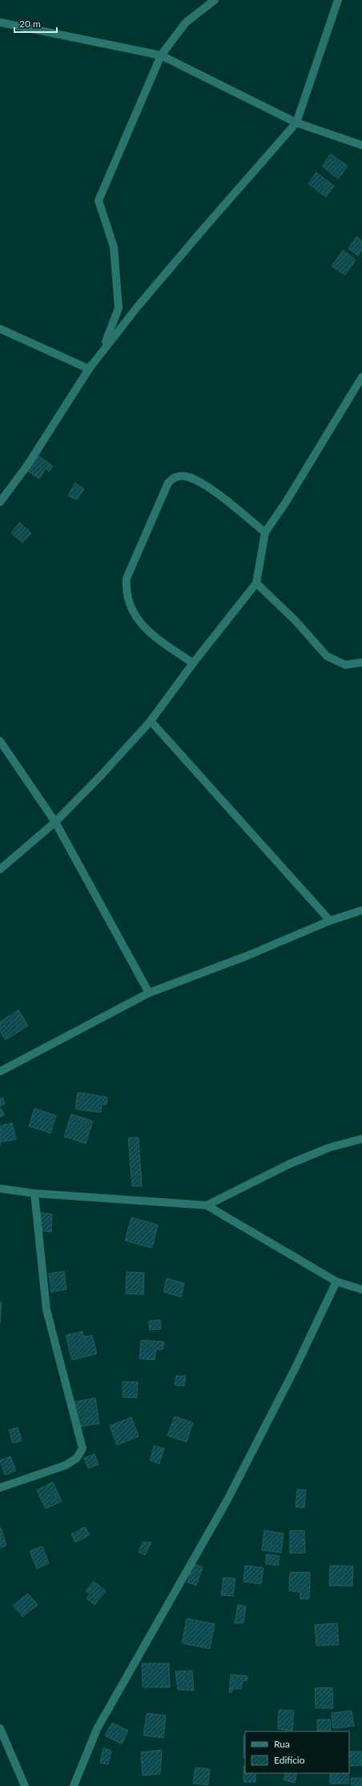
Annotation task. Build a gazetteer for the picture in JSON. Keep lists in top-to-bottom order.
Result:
{
  "legend": ["Rua", "Edifício"],
  "scale_bar": "20 m"
}
